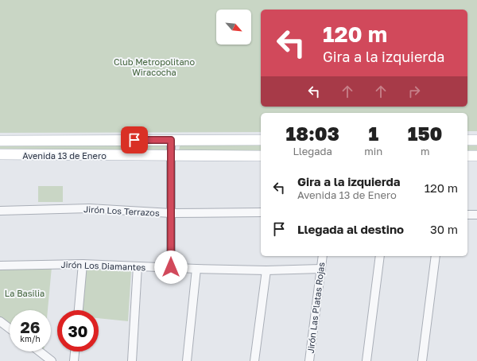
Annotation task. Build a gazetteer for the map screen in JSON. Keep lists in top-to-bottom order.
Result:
{
  "streets": {
    "main road": ["Avenida 13 de Enero"],
    "street": ["Jirón Los Terrazos", "Jirón Los Diamantes", "Jirón Las Platas Rojas"]
  },
  "crossings": [
    ["Jirón Los Diamantes", "Jirón Las Platas Rojas"]
  ],
  "parks": ["Club Metropolitano Wiracocha", "La Basilia"],
  "north": "bottom right",
  "page": {
    "turn": ["120 m", "Gira a la izquierda"],
    "eta": [
      "18:03",
      "Llegada",
      "1",
      "min",
      "150",
      "m"
    ],
    "list": [
      {
        "name": "Gira a la izquierda",
        "note": "Avenida 13 de Enero",
        "value": "120 m"
      },
      {
        "name": "Llegada al destino",
        "value": "30 m"
      }
    ],
    "speed": "26 km/h",
    "limit": "30"
  }
}
